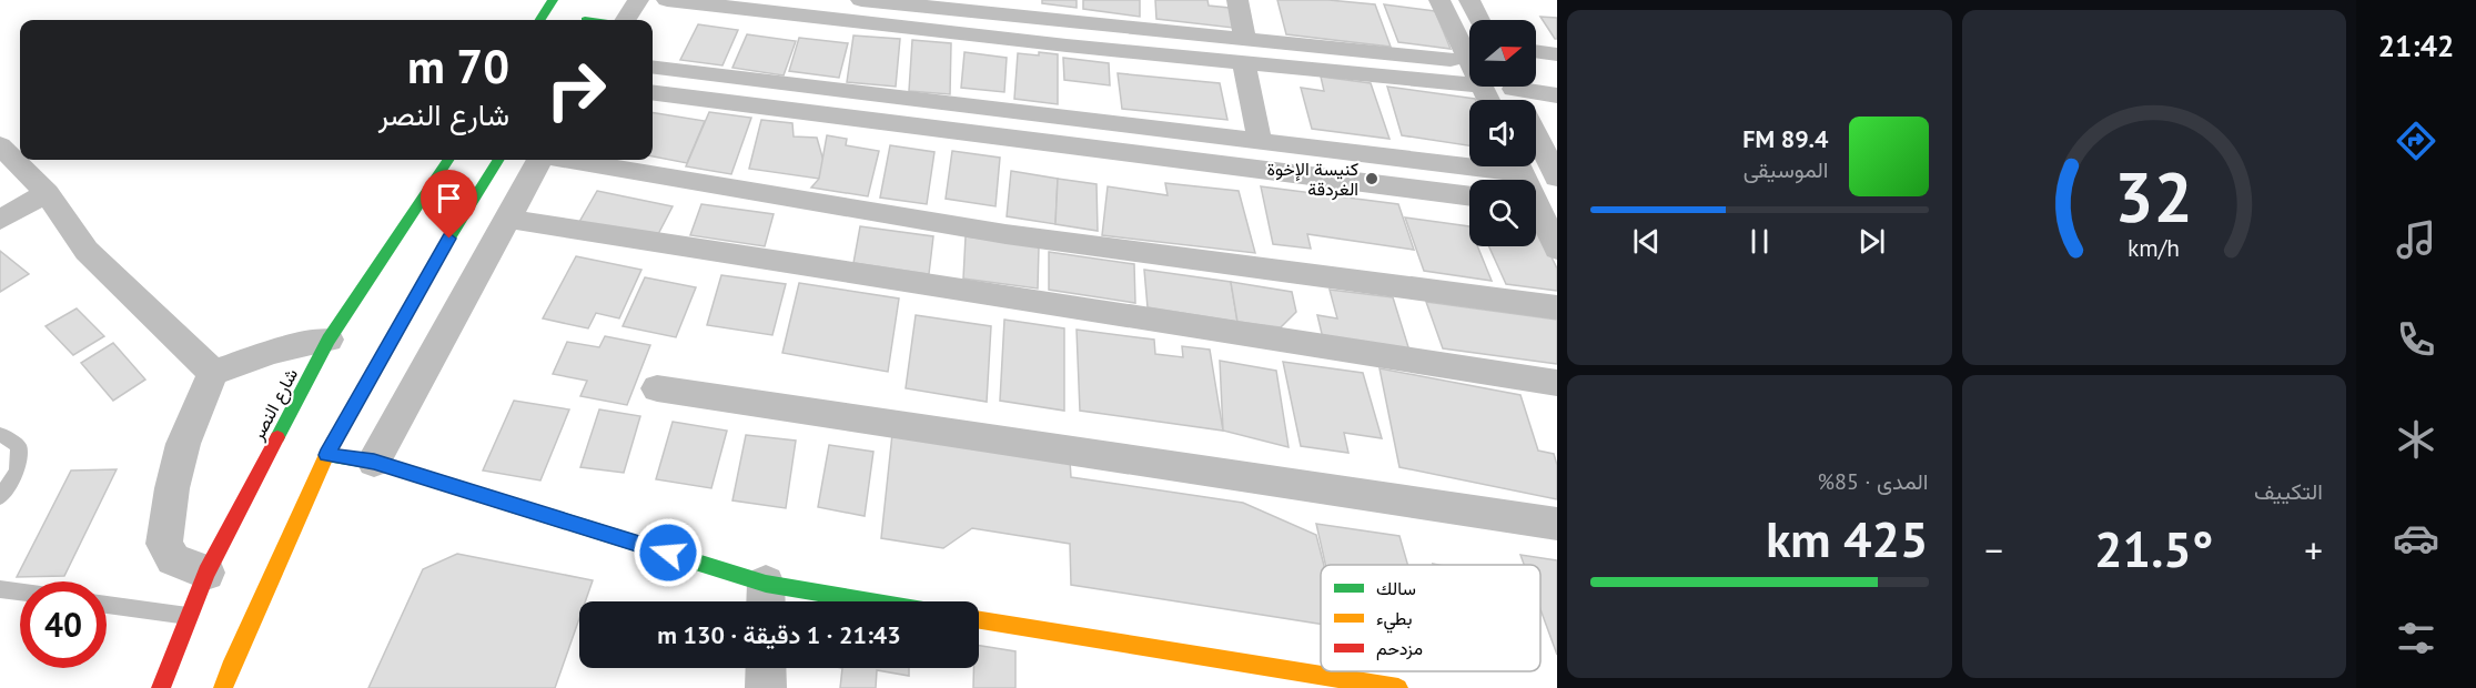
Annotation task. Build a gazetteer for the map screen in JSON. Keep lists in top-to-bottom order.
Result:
{
  "streets": {
    "main road": ["شارع النصر"]
  },
  "places": ["كنيسة الإخوة الغردقة"],
  "legend": ["سالك", "بطيء", "مزدحم"],
  "north": "right",
  "page": {
    "tabs": "21:42",
    "turn": ["70 m", "شارع النصر"],
    "song": ["89.4 FM", "الموسيقى"],
    "tile": [
      "التكييف",
      ["المدى · 85%", "425 km"]
    ],
    "heat": ["−", "21.5°", "+"],
    "limit": "40",
    "trip": "21:43 · 1 دقيقة · 130 m",
    "gauge": ["32", "km/h"]
  }
}
